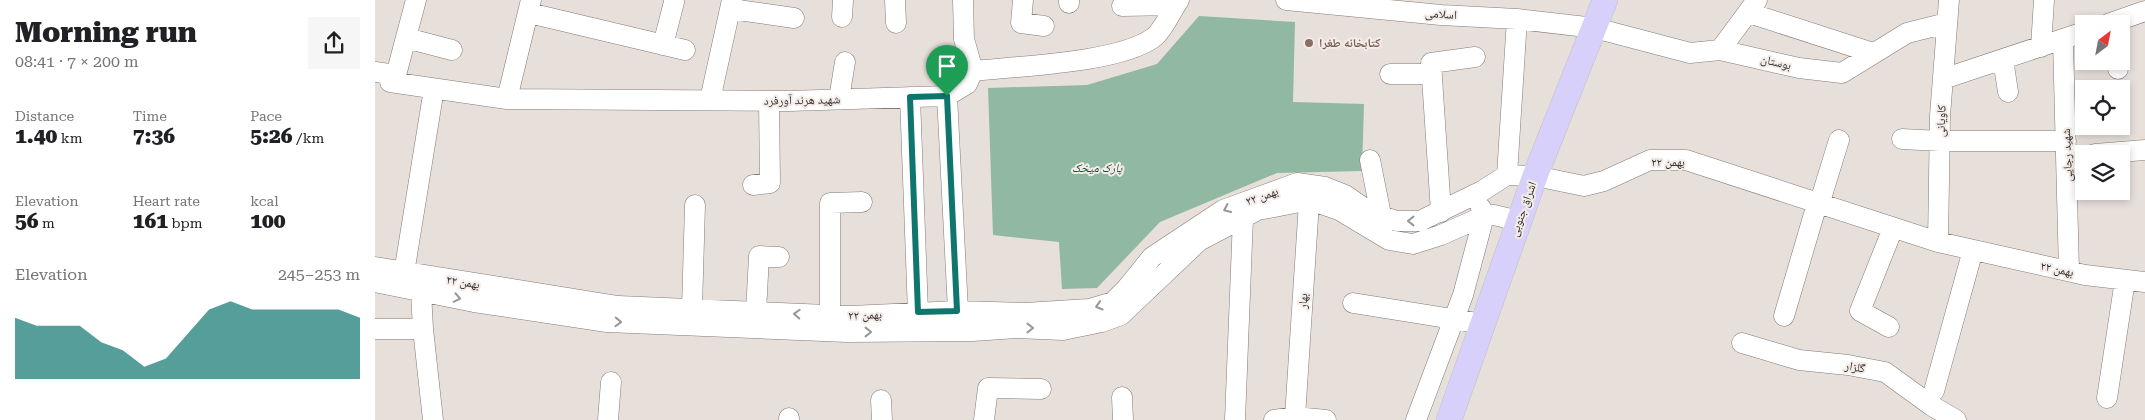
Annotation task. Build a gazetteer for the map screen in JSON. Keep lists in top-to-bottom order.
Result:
{
  "streets": {
    "main road": ["اشراق جنوبی"],
    "street": [
      "اسلامی",
      "بوستان",
      "شهید هرند آورفرد",
      "کاویانی",
      "شهید رجایی",
      "۲۲ بهمن",
      "بهار",
      "گلزار"
    ]
  },
  "crossings": [
    ["اسلامی", "بوستان"],
    ["اسلامی", "اشراق جنوبی"],
    ["بوستان", "کاویانی"],
    ["بوستان", "اشراق جنوبی"],
    ["کاویانی", "۲۲ بهمن"],
    ["شهید رجایی", "۲۲ بهمن"],
    ["۲۲ بهمن", "اشراق جنوبی"],
    ["۲۲ بهمن", "بهار"]
  ],
  "parks": ["پارک میخک"],
  "places": ["کتابخانه طغرا"],
  "north": "top right",
  "page": {
    "heading": ["Morning run", "08:41 · 7 × 200 m"],
    "stats": [
      ["Distance", "1.40 km"],
      ["Time", "7:36"],
      ["Pace", "5:26 /km"],
      ["Elevation", "56 m"],
      ["Heart rate", "161 bpm"],
      ["kcal", "100"]
    ],
    "chart": ["Elevation", "245–253 m"]
  }
}
